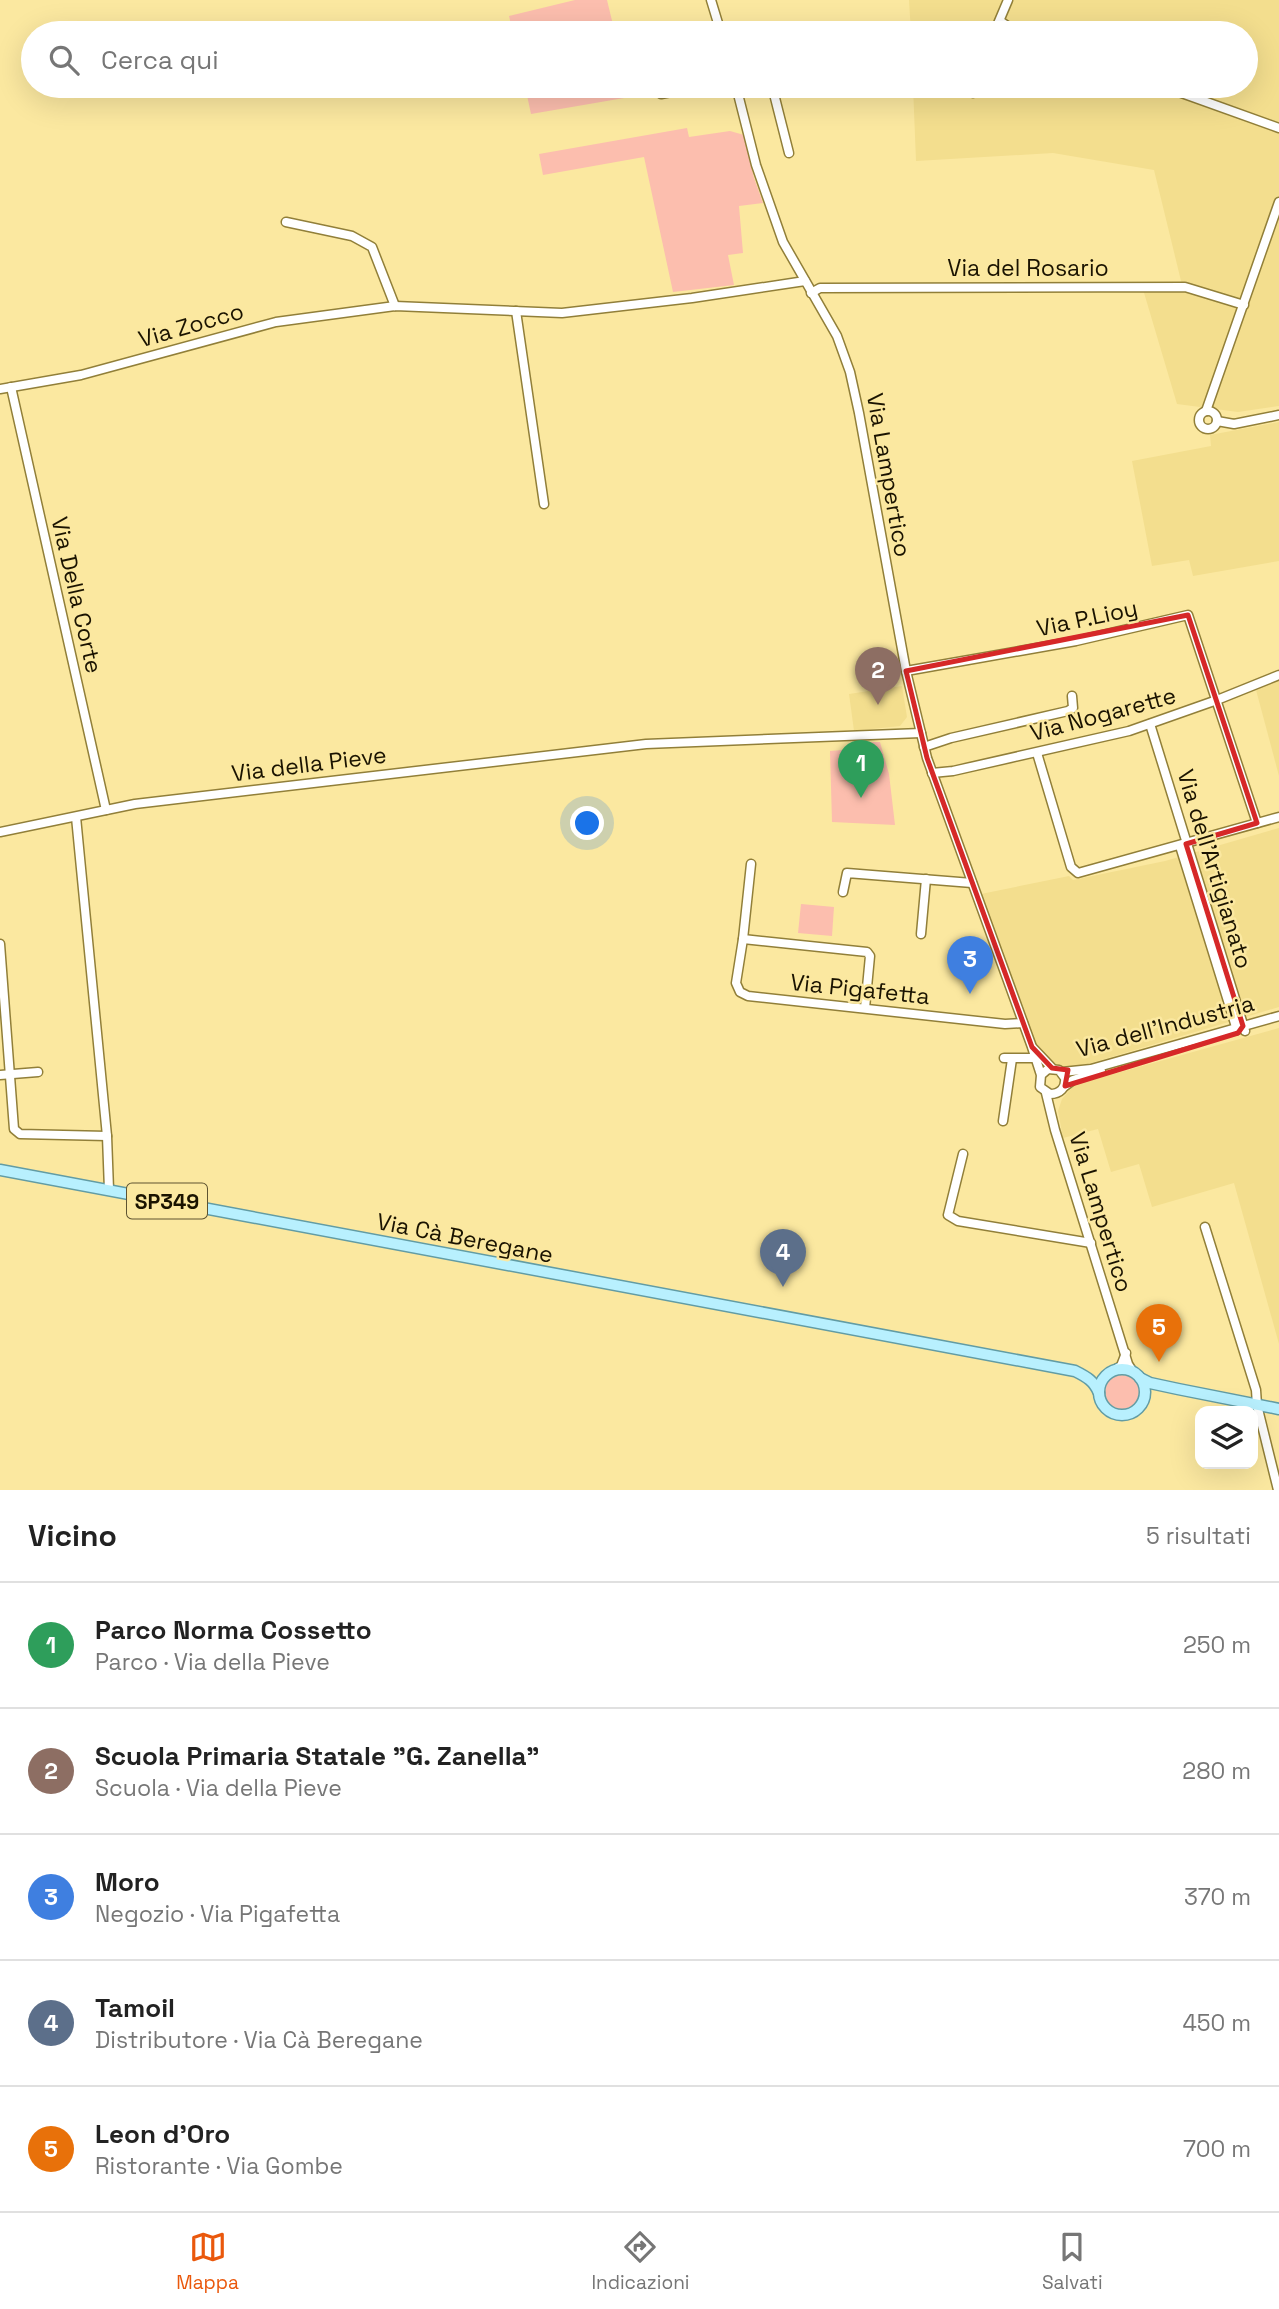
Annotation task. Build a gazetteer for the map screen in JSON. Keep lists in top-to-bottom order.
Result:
{
  "streets": {
    "main road": ["SP349", "Via Cà Beregane"],
    "street": [
      "Via del Rosario",
      "Via Zocco",
      "Via Lampertico",
      "Via Della Corte",
      "Via P.Lioy",
      "Via Nogarette",
      "Via della Pieve",
      "Via dell'Artigianato",
      "Via Pigafetta",
      "Via dell'Industria"
    ]
  },
  "crossings": [
    ["Via del Rosario", "Via Lampertico"],
    ["Via Zocco", "Via Lampertico"],
    ["Via Zocco", "Via Della Corte"],
    ["Via Lampertico", "Via P.Lioy"],
    ["Via Lampertico", "Via Nogarette"],
    ["Via Lampertico", "Via della Pieve"],
    ["Via Lampertico", "Via Pigafetta"],
    ["Via Lampertico", "Via dell'Industria"],
    ["Via Lampertico", "Via Cà Beregane"],
    ["Via Della Corte", "Via della Pieve"],
    ["Via P.Lioy", "Via Nogarette"],
    ["Via Nogarette", "Via dell'Artigianato"],
    ["Via dell'Artigianato", "Via dell'Industria"],
    ["SP349", "Via Cà Beregane"]
  ],
  "page": {
    "search": "Cerca qui",
    "pins": [
      "2",
      "1",
      "3",
      "4",
      "5"
    ],
    "heading": ["Vicino", "5 risultati"],
    "list": [
      {
        "mark": "1",
        "name": "Parco Norma Cossetto",
        "note": "Parco · Via della Pieve",
        "value": "250 m"
      },
      {
        "mark": "2",
        "name": "Scuola Primaria Statale \"G. Zanella\"",
        "note": "Scuola · Via della Pieve",
        "value": "280 m"
      },
      {
        "mark": "3",
        "name": "Moro",
        "note": "Negozio · Via Pigafetta",
        "value": "370 m"
      },
      {
        "mark": "4",
        "name": "Tamoil",
        "note": "Distributore · Via Cà Beregane",
        "value": "450 m"
      },
      {
        "mark": "5",
        "name": "Leon d'Oro",
        "note": "Ristorante · Via Gombe",
        "value": "700 m"
      }
    ],
    "nav": ["Mappa", "Indicazioni", "Salvati"]
  }
}
